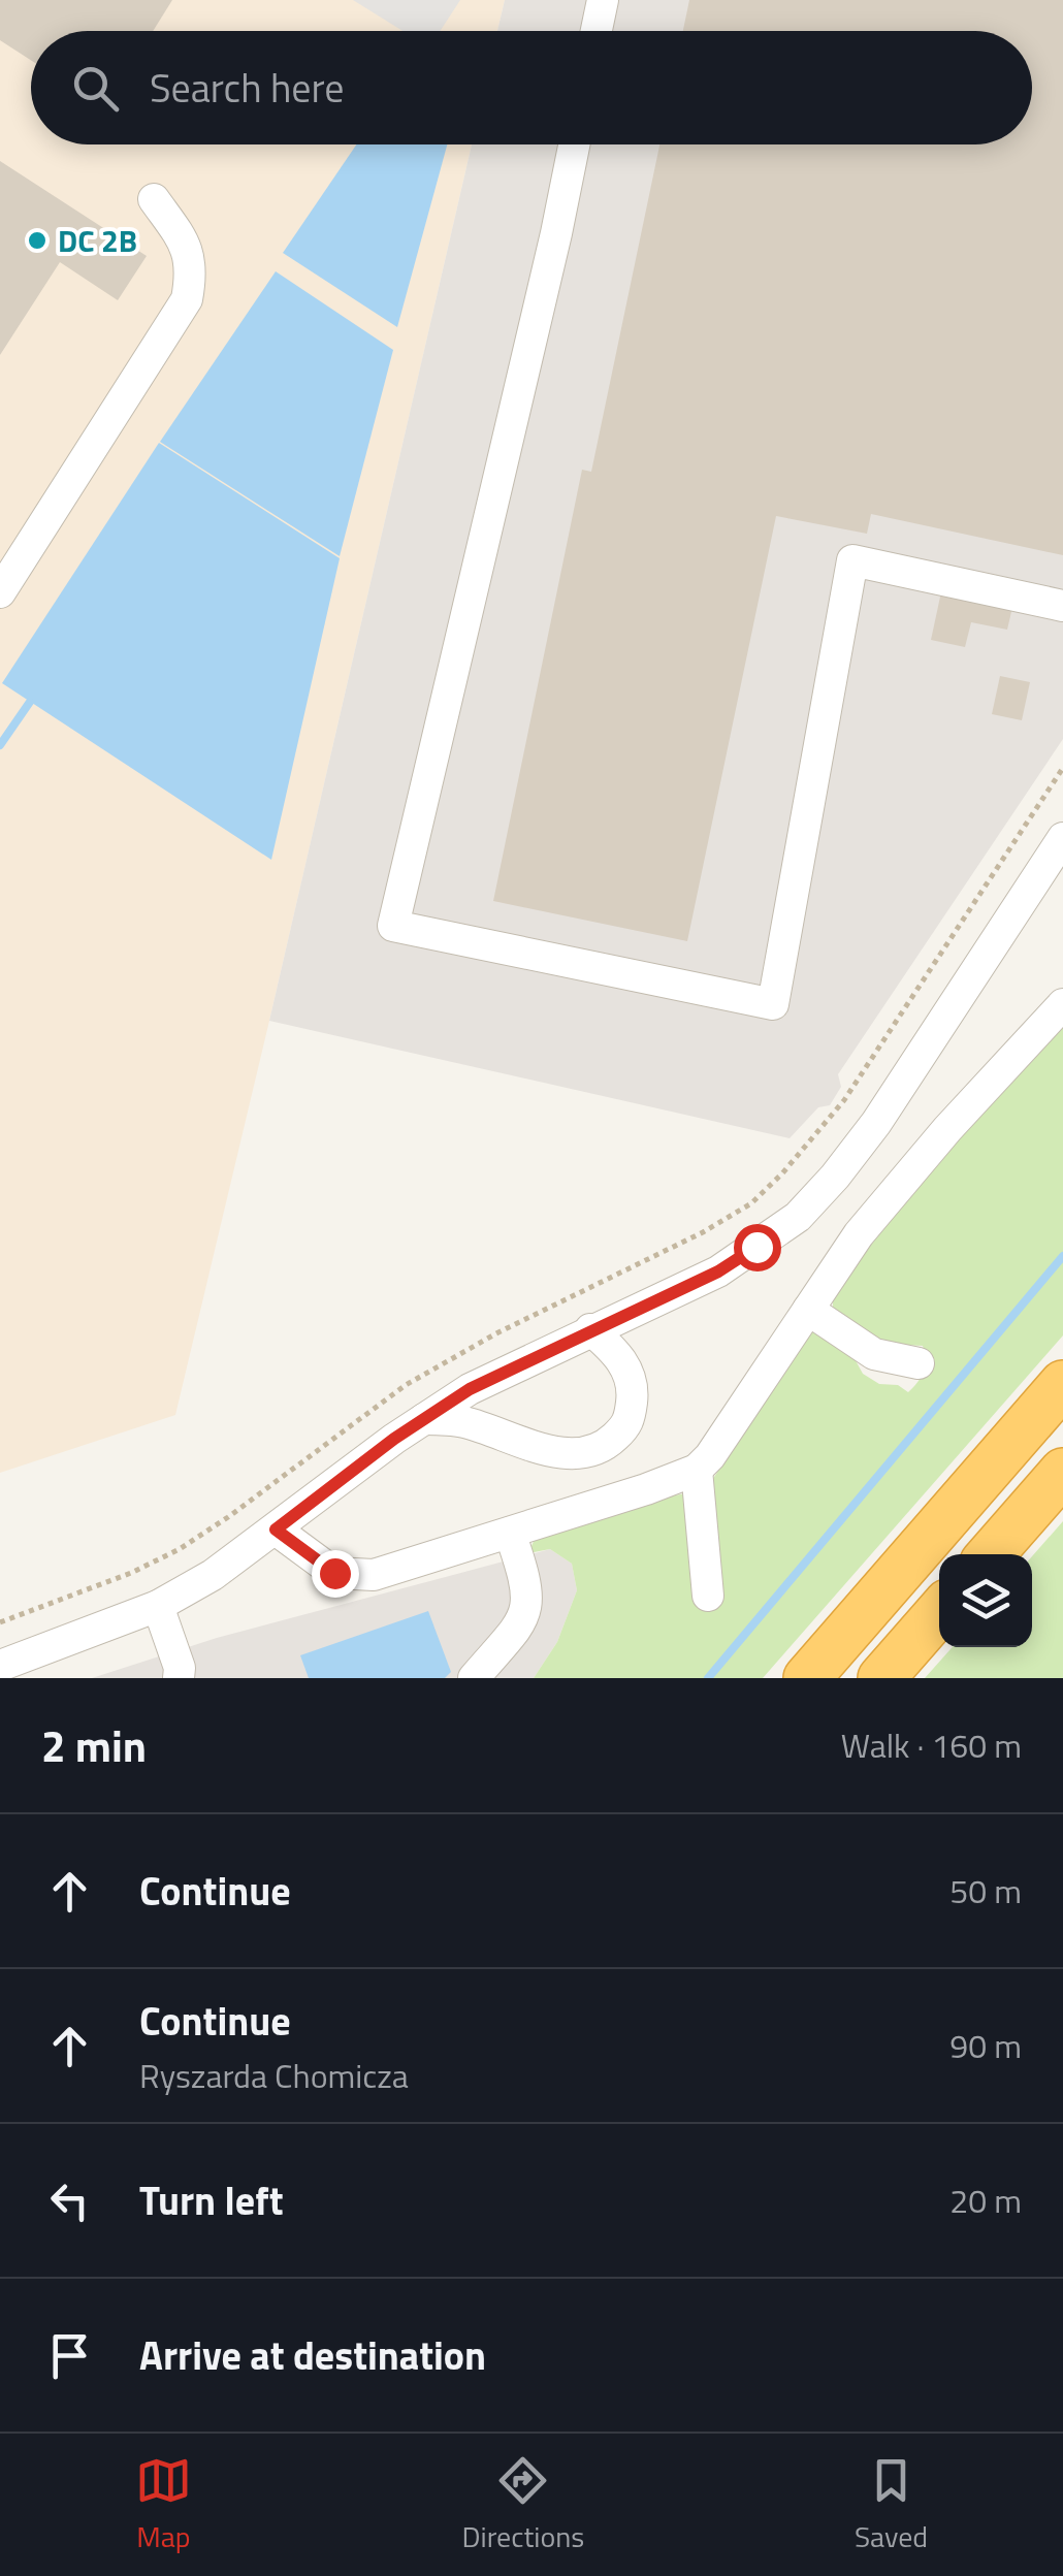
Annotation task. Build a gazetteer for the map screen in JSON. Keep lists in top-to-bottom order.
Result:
{
  "places": ["DC 2B"],
  "page": {
    "search": "Search here",
    "heading": ["2 min", "Walk · 160 m"],
    "list": [
      ["Continue", "50 m"],
      ["Continue", "Ryszarda Chomicza", "90 m"],
      ["Turn left", "20 m"],
      "Arrive at destination"
    ],
    "nav": ["Map", "Directions", "Saved"]
  }
}
